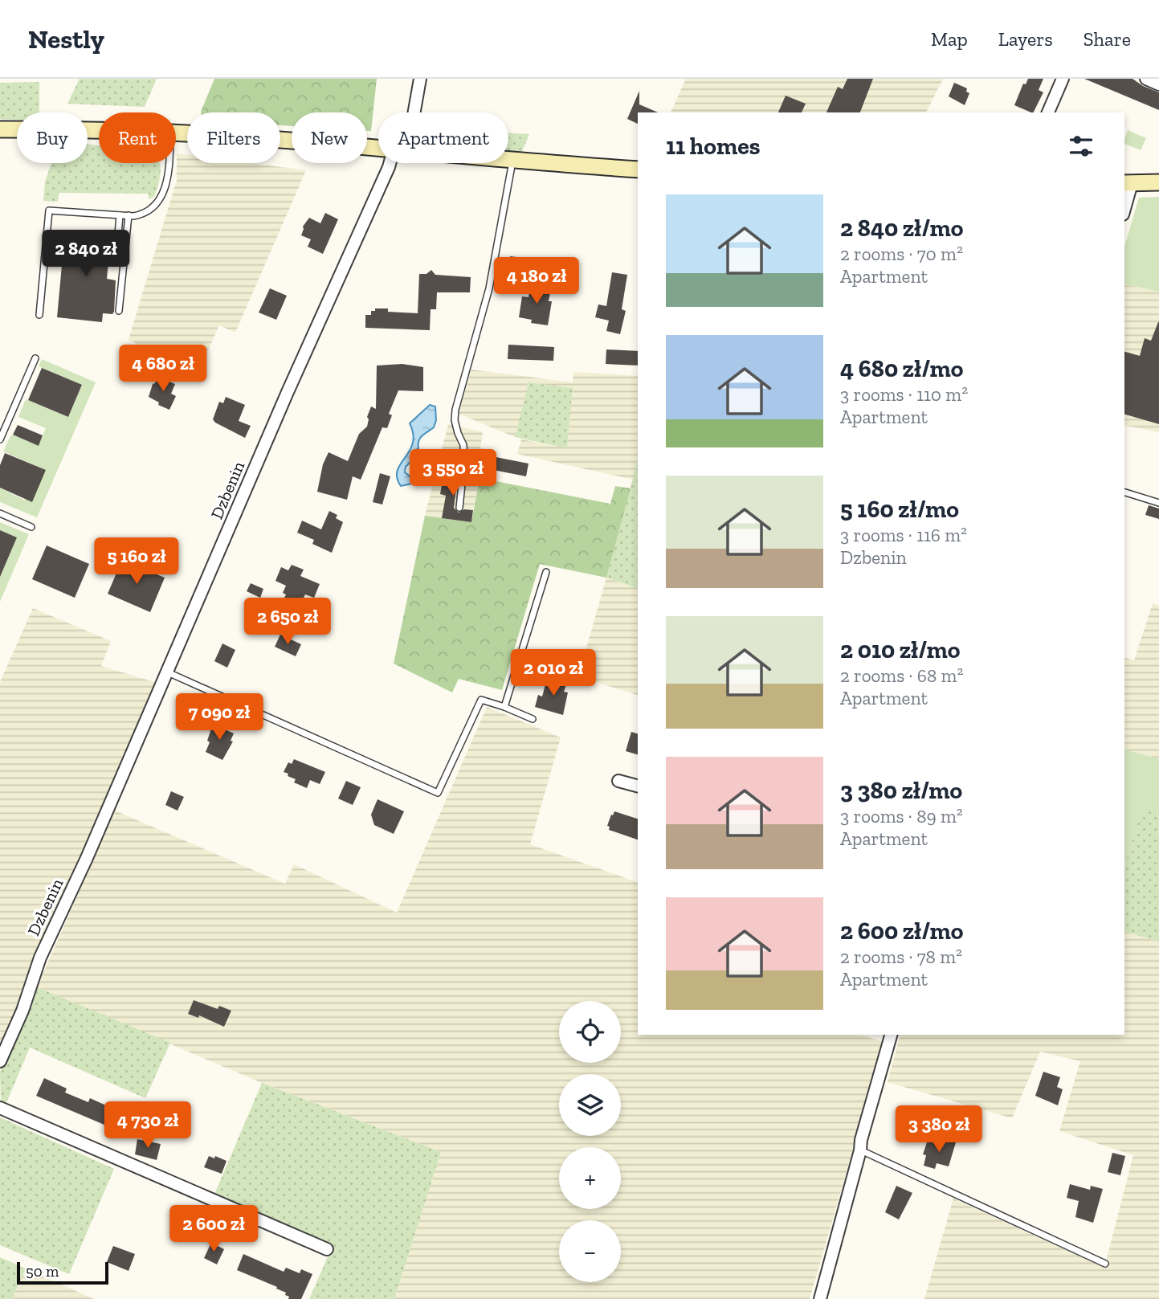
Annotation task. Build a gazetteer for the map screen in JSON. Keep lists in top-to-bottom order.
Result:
{
  "streets": {
    "street": ["Dzbenin"]
  },
  "scale_bar": "50 m",
  "page": {
    "header": "Nestly",
    "nav": ["Map", "Layers", "Share"],
    "chip": [
      "Buy",
      "Rent",
      "Filters",
      "New",
      "Apartment"
    ],
    "heading": "11 homes",
    "list": [
      {
        "name": "2 840 zł/mo",
        "note": "2 rooms · 70 m² · Apartment"
      },
      {
        "name": "4 680 zł/mo",
        "note": "3 rooms · 110 m² · Apartment"
      },
      {
        "name": "5 160 zł/mo",
        "note": "3 rooms · 116 m² · Dzbenin"
      },
      {
        "name": "2 010 zł/mo",
        "note": "2 rooms · 68 m² · Apartment"
      },
      {
        "name": "3 380 zł/mo",
        "note": "3 rooms · 89 m² · Apartment"
      },
      {
        "name": "2 600 zł/mo",
        "note": "2 rooms · 78 m² · Apartment"
      }
    ],
    "price": [
      "2 840 zł",
      "4 180 zł",
      "4 680 zł",
      "3 550 zł",
      "5 160 zł",
      "2 650 zł",
      "2 010 zł",
      "7 090 zł",
      "4 730 zł",
      "3 380 zł",
      "2 600 zł"
    ],
    "map_buttons": ["+", "−"],
    "scale": "50 m"
  }
}
